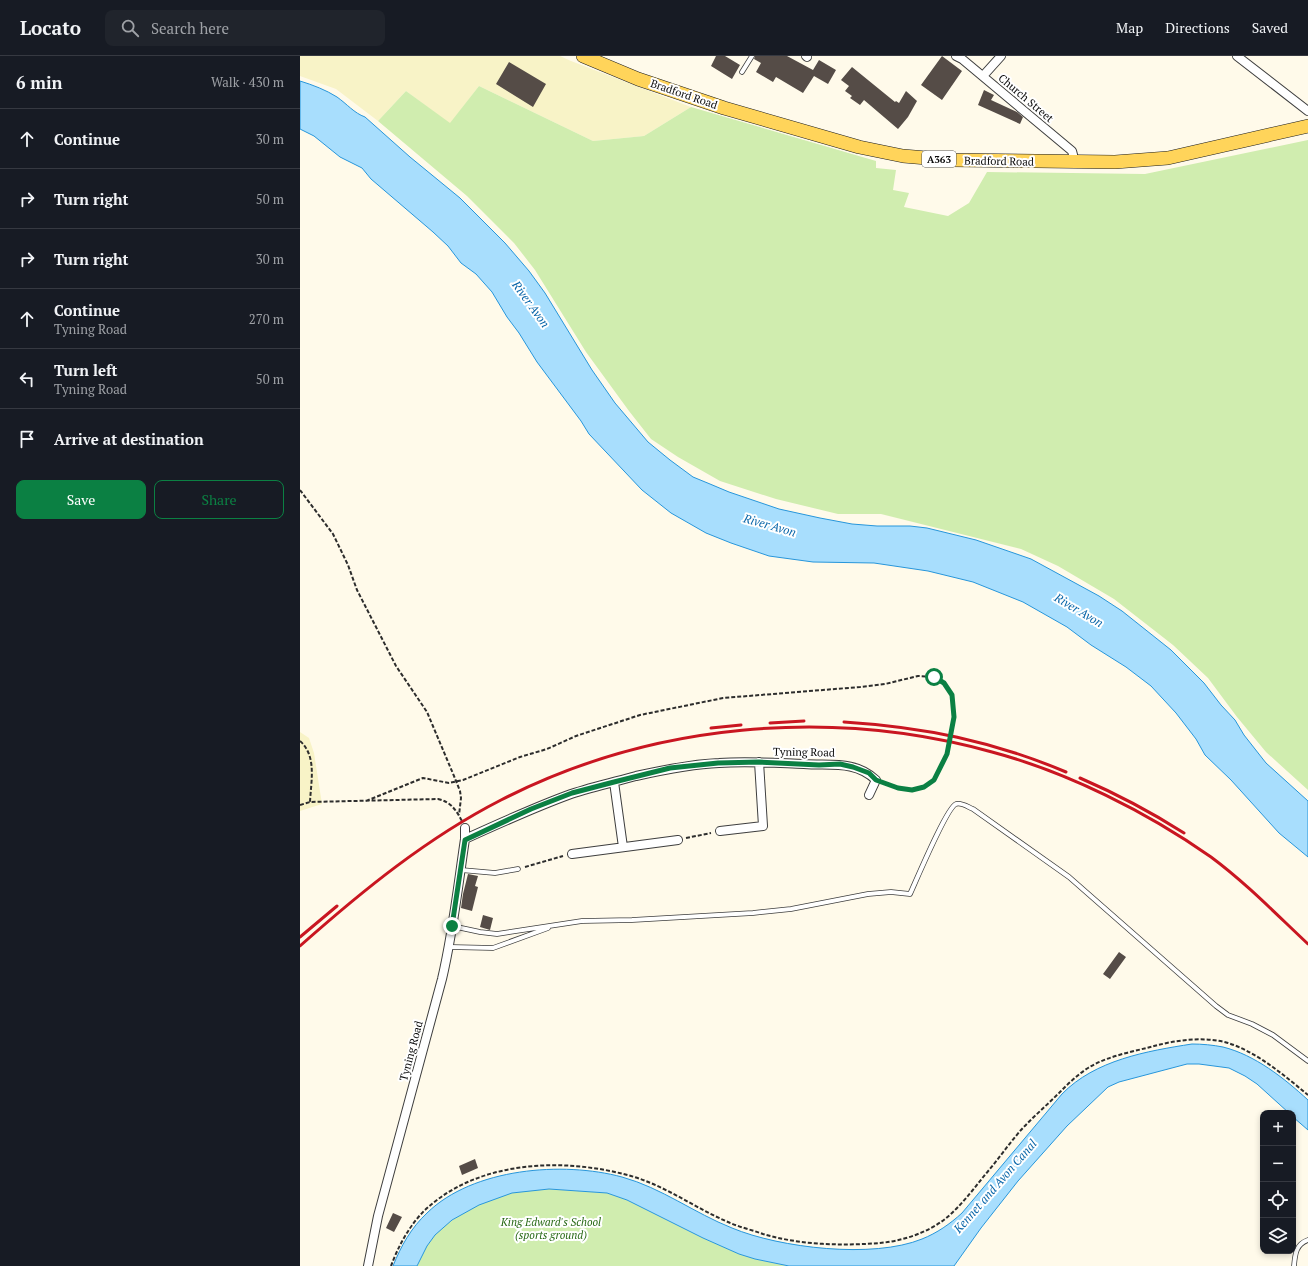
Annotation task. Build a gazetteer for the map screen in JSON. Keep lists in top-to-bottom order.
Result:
{
  "streets": {
    "main road": ["Bradford Road", "A363"],
    "street": ["Church Street", "Tyning Road"]
  },
  "crossings": [
    ["Bradford Road", "Church Street"]
  ],
  "water": ["River Avon", "Kennet and Avon Canal"],
  "parks": ["King Edward's School (sports ground)"],
  "page": {
    "header": "Locato",
    "search": "Search here",
    "nav": ["Map", "Directions", "Saved"],
    "heading": ["6 min", "Walk · 430 m"],
    "list": [
      ["Continue", "30 m"],
      ["Turn right", "50 m"],
      ["Turn right", "30 m"],
      ["Continue", "Tyning Road", "270 m"],
      ["Turn left", "Tyning Road", "50 m"],
      "Arrive at destination"
    ],
    "buttons": ["Save", "Share"],
    "map_buttons": ["+", "−"]
  }
}
